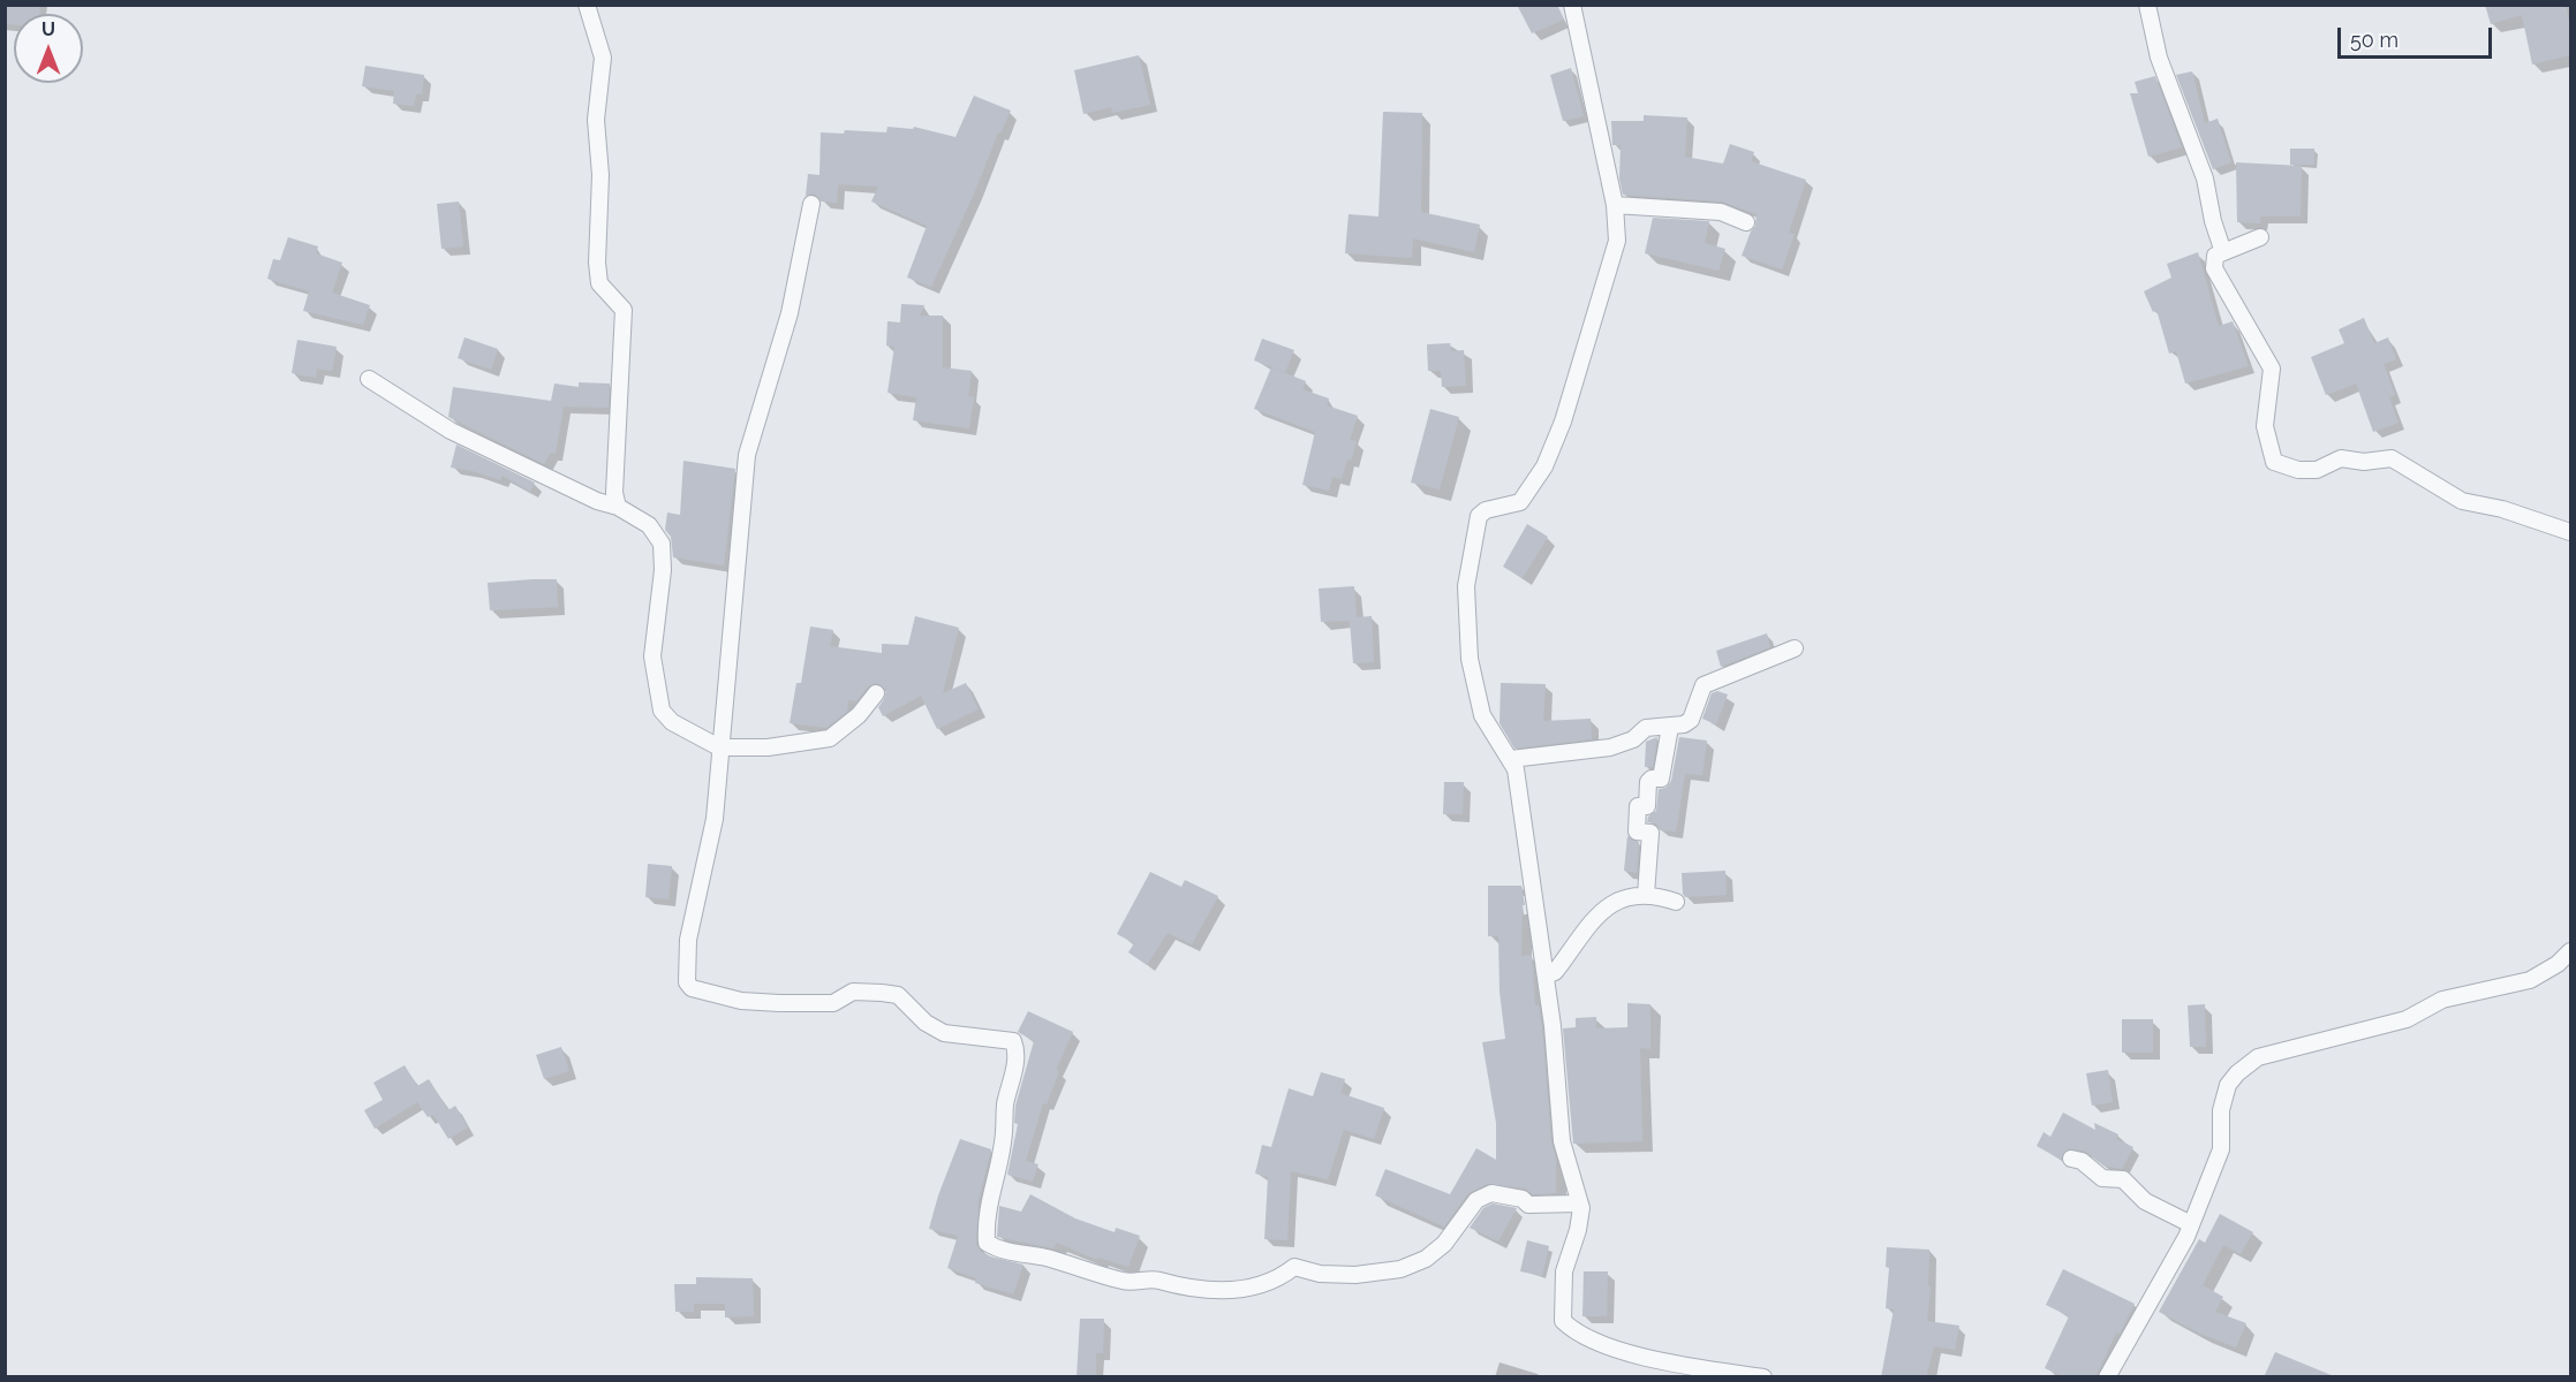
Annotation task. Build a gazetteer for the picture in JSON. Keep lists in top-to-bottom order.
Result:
{
  "scale_bar": "50 m",
  "north": "top"
}
